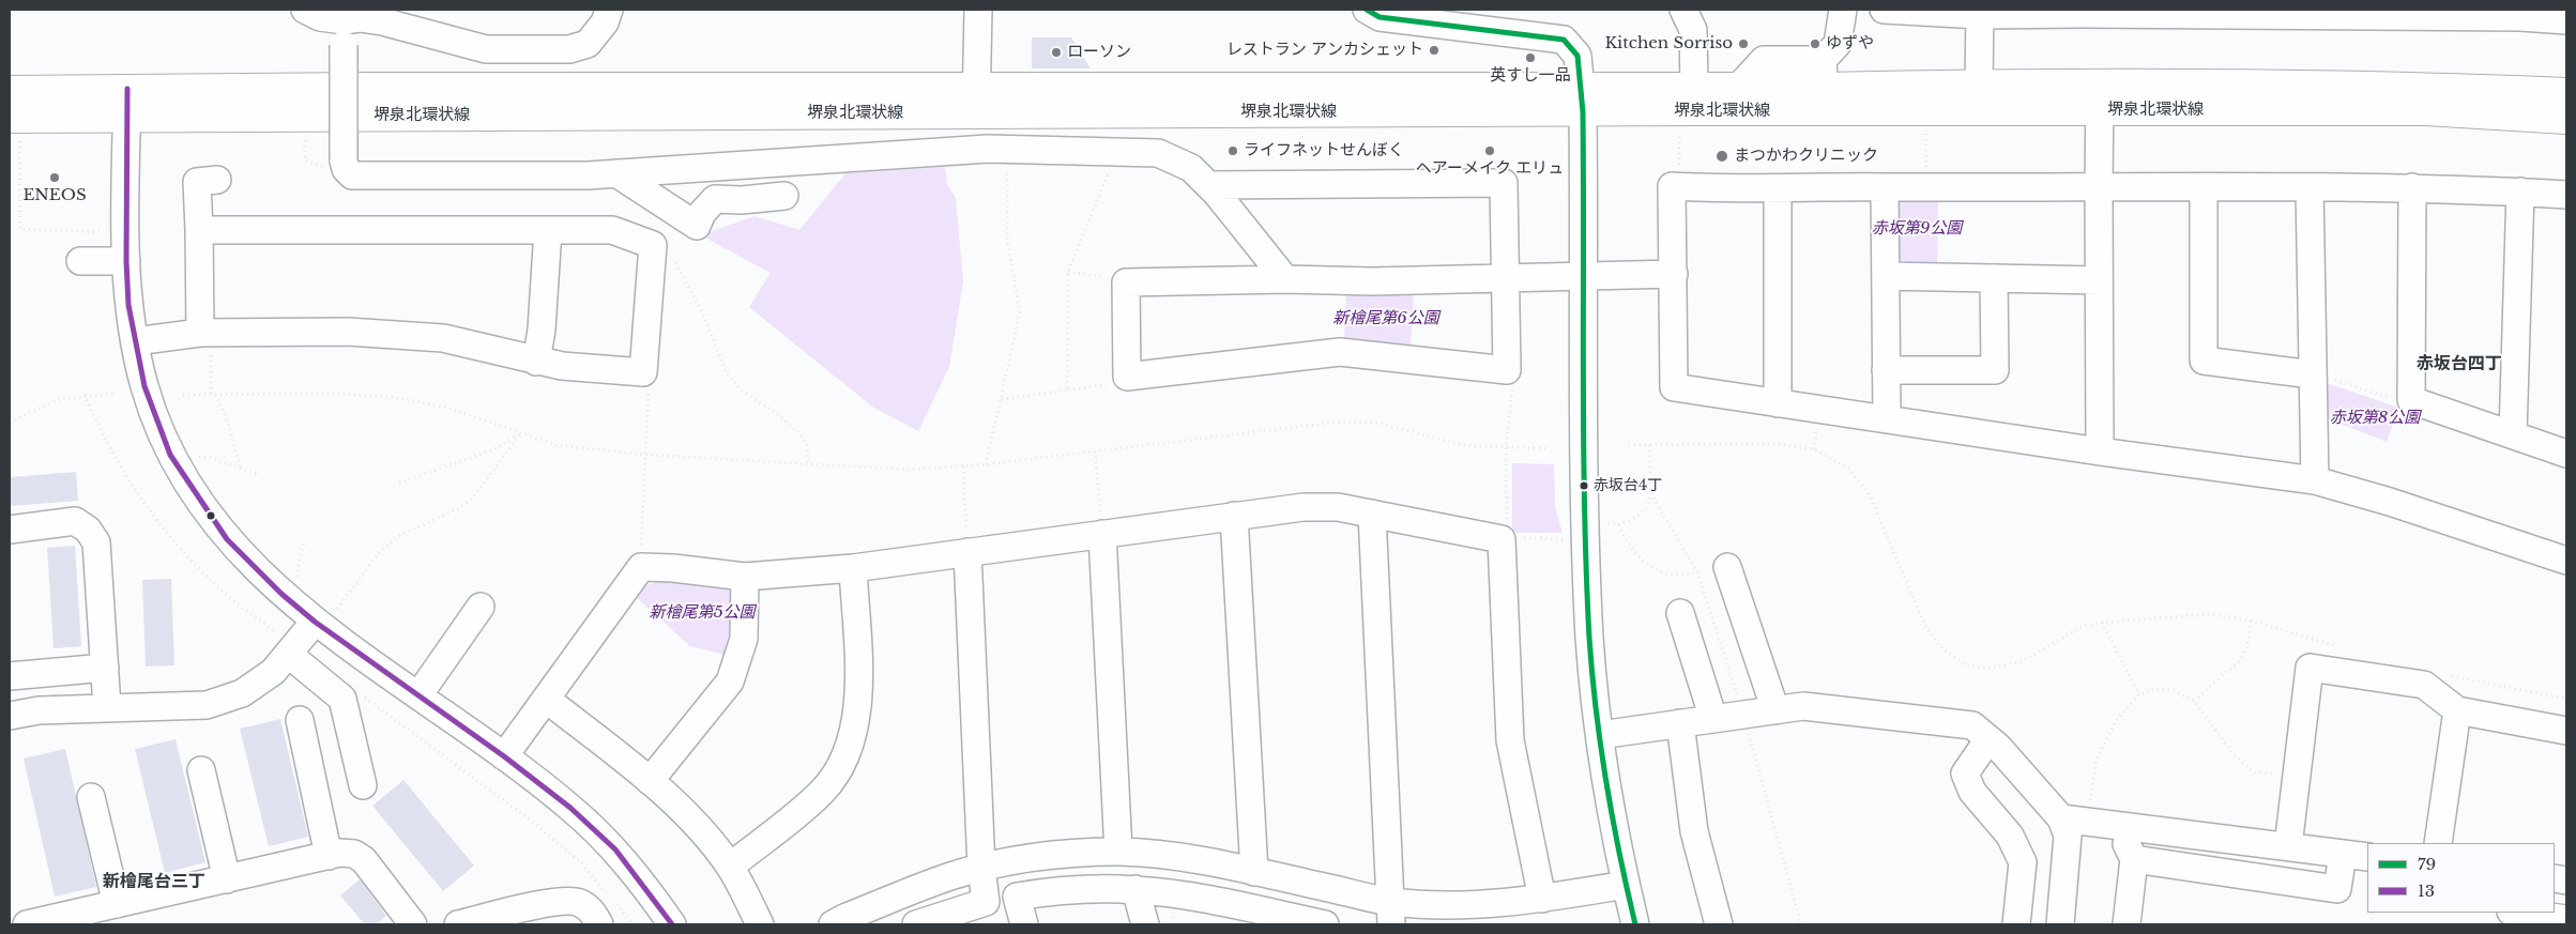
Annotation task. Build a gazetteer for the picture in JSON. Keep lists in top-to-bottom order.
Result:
{
  "streets": {
    "main road": ["堺泉北環状線"]
  },
  "districts": ["赤坂台四丁", "新檜尾台三丁"],
  "parks": [
    "赤坂第9公園",
    "新檜尾第6公園",
    "赤坂第8公園",
    "新檜尾第5公園"
  ],
  "places": [
    "Kitchen Sorriso",
    "ゆずや",
    "レストラン アンカシェット",
    "ローソン",
    "英すし一品",
    "ライフネットせんぼく",
    "ヘアーメイク エリュ",
    "まつかわクリニック",
    "ENEOS",
    "赤坂台4丁"
  ],
  "lines": ["transit line 79", "transit line 13"],
  "legend": ["79", "13"]
}
